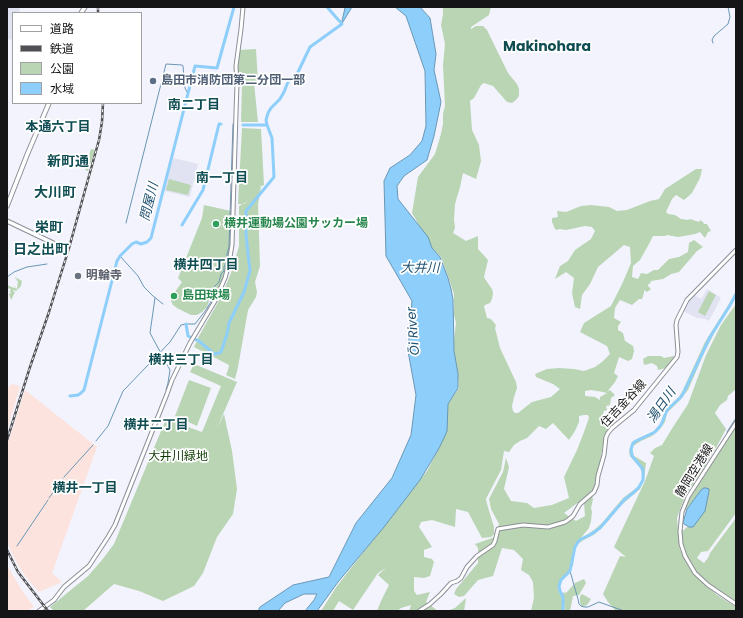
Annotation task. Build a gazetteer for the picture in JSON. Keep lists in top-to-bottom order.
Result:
{
  "streets": {
    "main road": ["住吉金谷線", "静岡空港線"]
  },
  "districts": [
    "Makinohara",
    "南二丁目",
    "本通六丁目",
    "新町通",
    "南一丁目",
    "大川町",
    "栄町",
    "日之出町",
    "横井四丁目",
    "横井三丁目",
    "横井二丁目",
    "横井一丁目"
  ],
  "water": [
    "問屋川",
    "大井川",
    "Ōi River",
    "湯日川"
  ],
  "parks": ["大井川緑地"],
  "places": [
    "島田市消防団第二分団一部",
    "横井運動場公園サッカー場",
    "明輪寺",
    "島田球場"
  ],
  "legend": [
    "道路",
    "鉄道",
    "公園",
    "水域"
  ]
}
